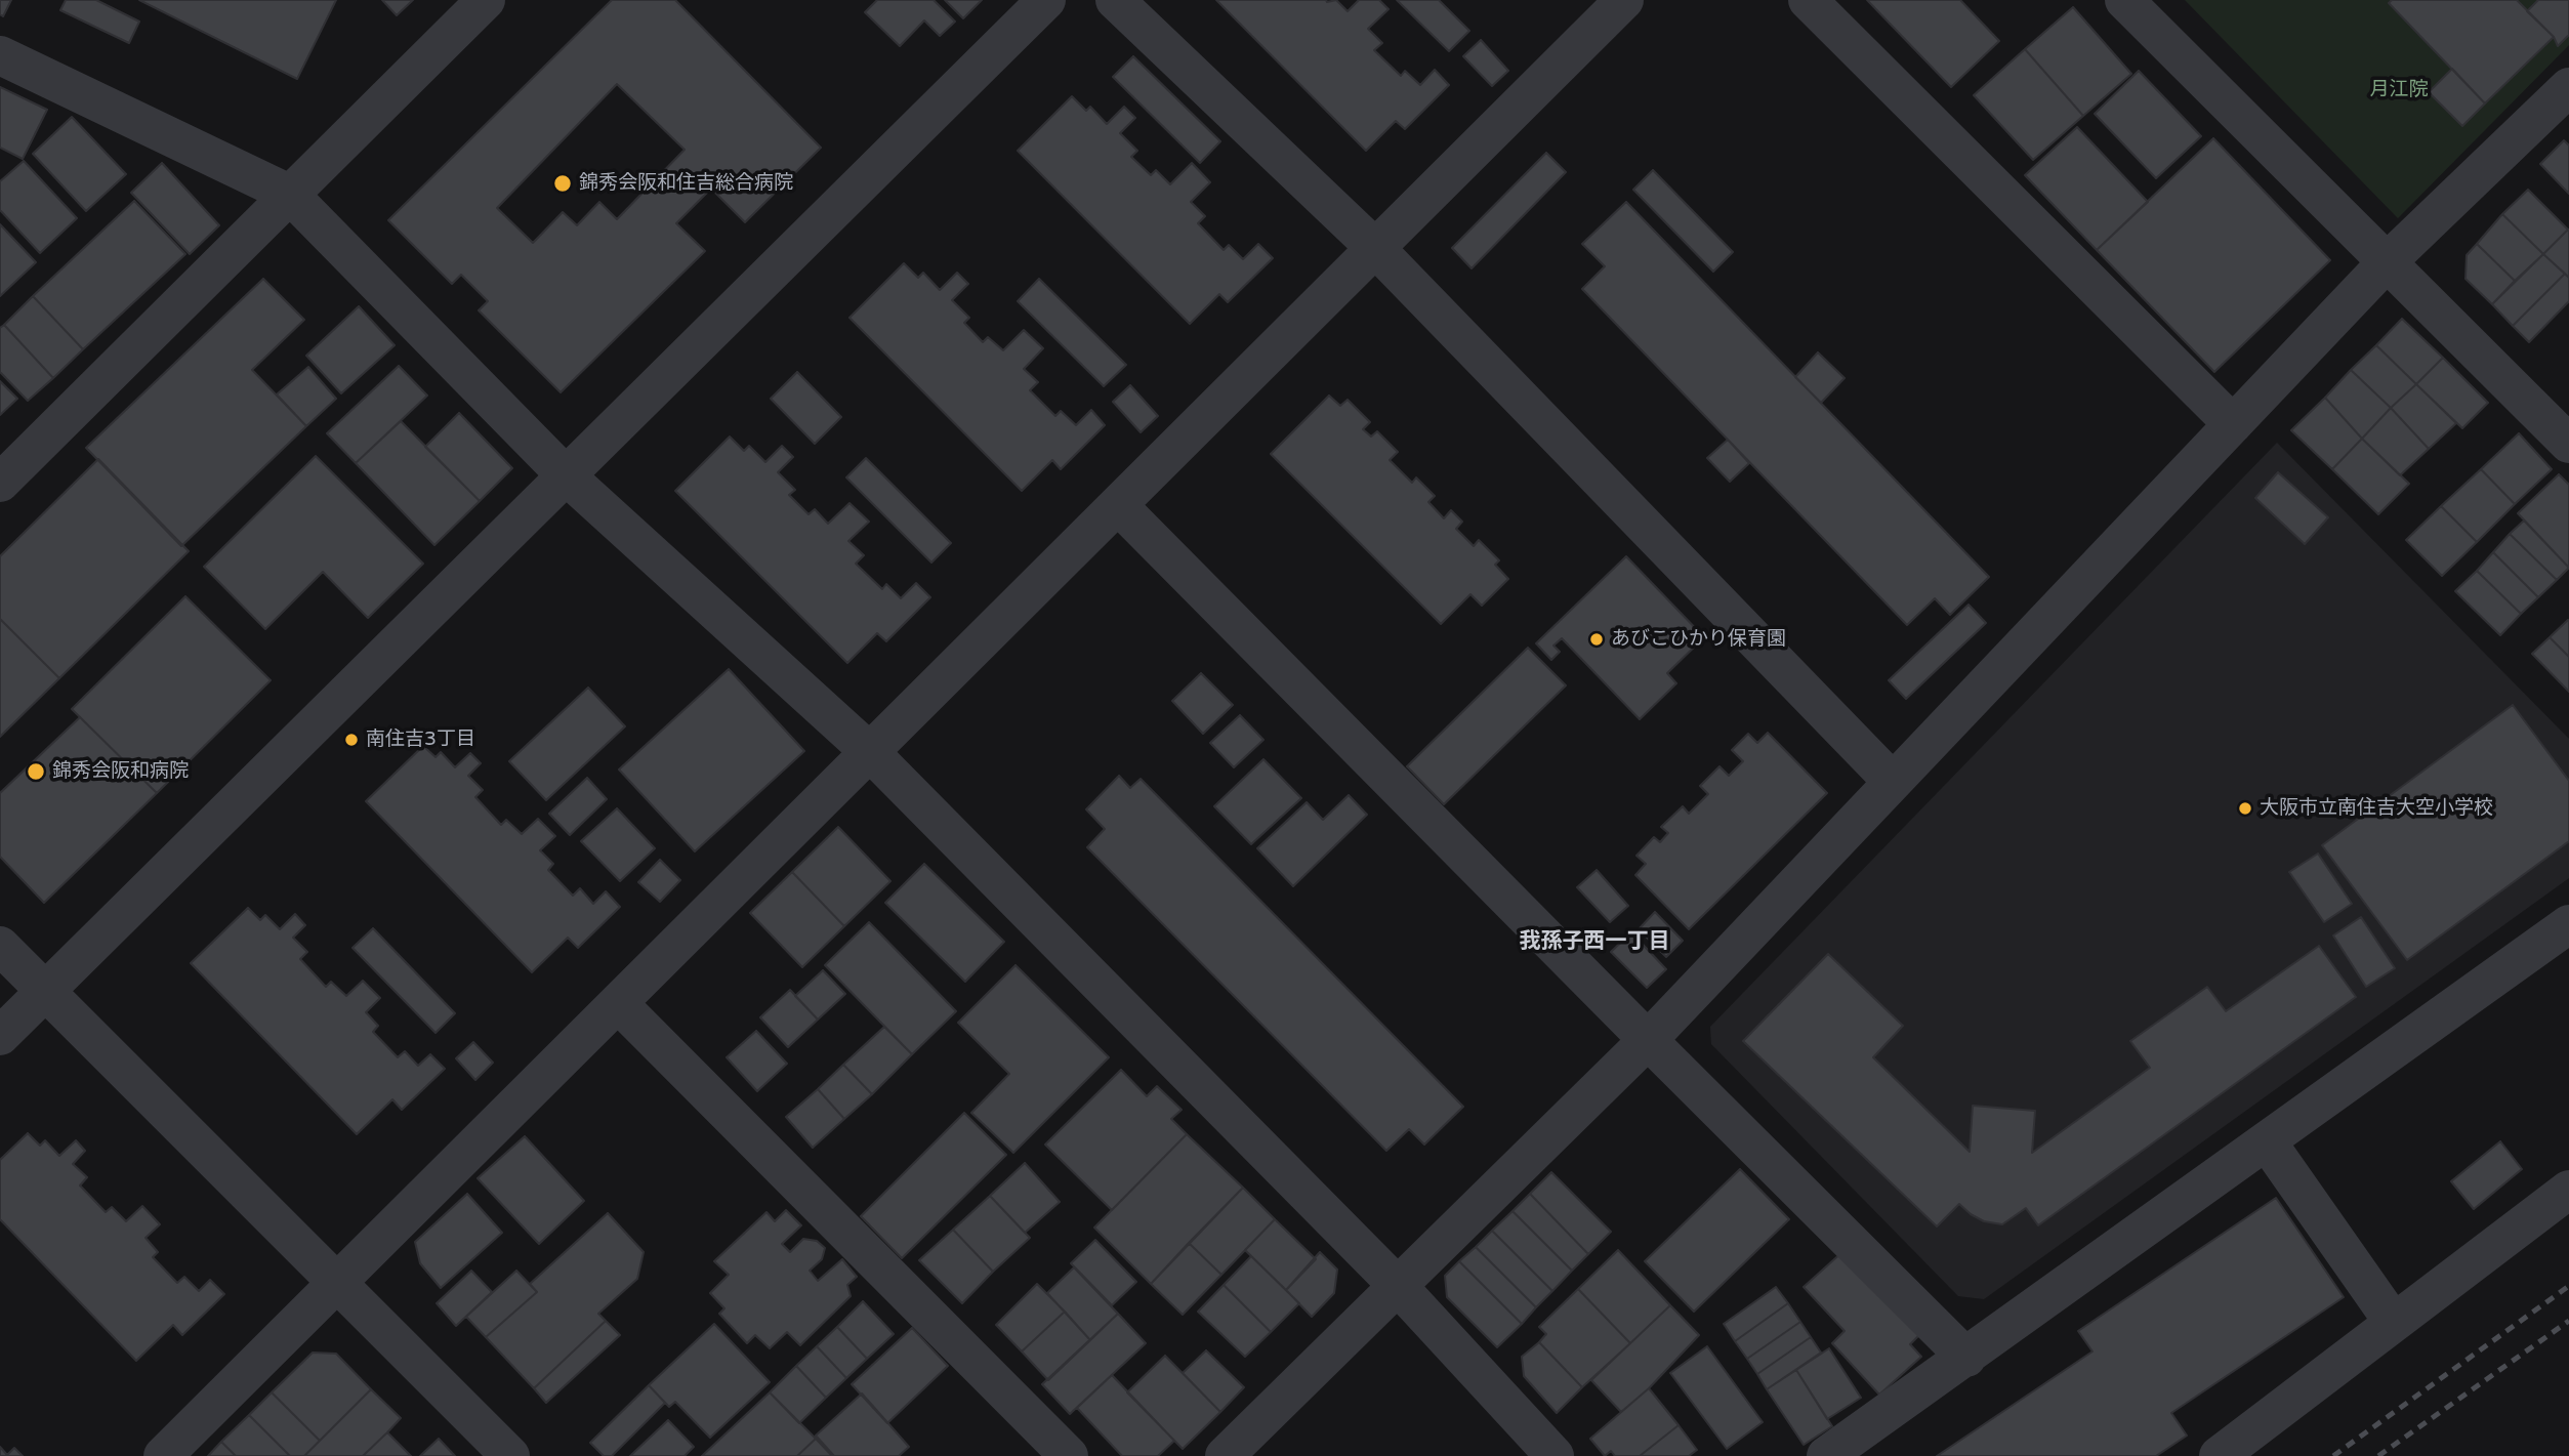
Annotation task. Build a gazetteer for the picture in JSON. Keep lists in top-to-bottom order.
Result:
{
  "districts": ["我孫子西一丁目"],
  "parks": ["月江院"],
  "places": [
    "錦秀会阪和住吉総合病院",
    "あびこひかり保育園",
    "南住吉3丁目",
    "錦秀会阪和病院",
    "大阪市立南住吉大空小学校"
  ]
}
